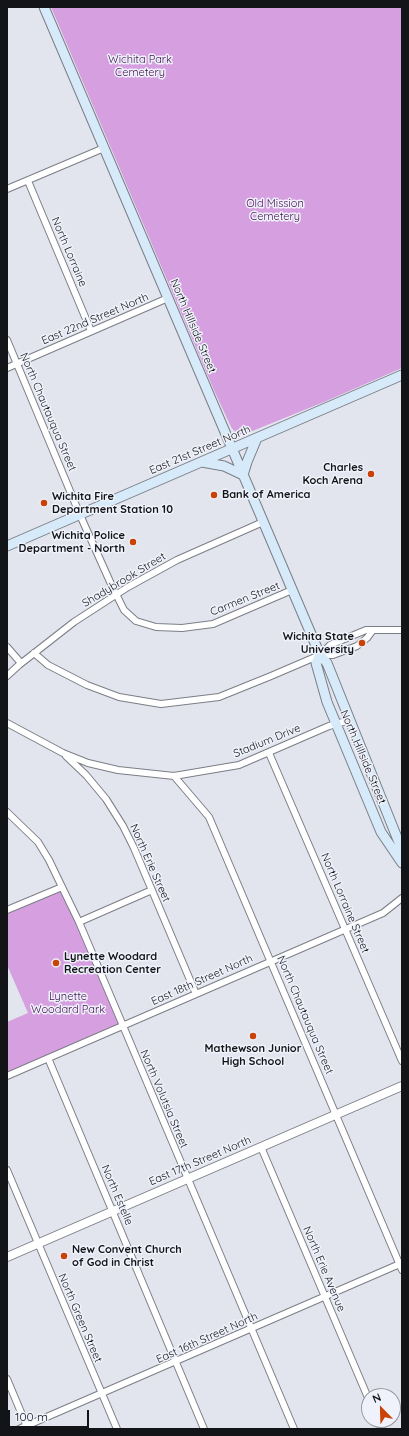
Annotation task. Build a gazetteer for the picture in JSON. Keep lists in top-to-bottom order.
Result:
{
  "streets": {
    "main road": ["North Hillside Street", "East 21st Street North"],
    "street": [
      "North Lorraine",
      "East 22nd Street North",
      "North Chautauqua Street",
      "Shadybrook Street",
      "Carmen Street",
      "Stadium Drive",
      "North Erie Street",
      "North Lorraine Street",
      "East 18th Street North",
      "North Volutsia Street",
      "East 17th Street North",
      "North Estelle",
      "North Erie Avenue",
      "North Green Street",
      "East 16th Street North"
    ]
  },
  "crossings": [
    ["North Lorraine", "East 22nd Street North"],
    ["East 22nd Street North", "North Hillside Street"],
    ["East 22nd Street North", "North Chautauqua Street"],
    ["North Hillside Street", "East 21st Street North"],
    ["North Hillside Street", "Shadybrook Street"],
    ["North Hillside Street", "Carmen Street"],
    ["North Hillside Street", "Stadium Drive"],
    ["North Chautauqua Street", "East 21st Street North"],
    ["North Chautauqua Street", "Carmen Street"],
    ["North Chautauqua Street", "Stadium Drive"],
    ["North Chautauqua Street", "East 18th Street North"],
    ["North Chautauqua Street", "East 17th Street North"],
    ["North Chautauqua Street", "East 16th Street North"],
    ["East 21st Street North", "Carmen Street"],
    ["Shadybrook Street", "Carmen Street"],
    ["Stadium Drive", "North Erie Street"],
    ["Stadium Drive", "North Lorraine Street"],
    ["North Erie Street", "East 18th Street North"],
    ["North Lorraine Street", "East 18th Street North"],
    ["East 18th Street North", "North Volutsia Street"],
    ["East 18th Street North", "North Estelle"],
    ["North Volutsia Street", "East 17th Street North"],
    ["North Volutsia Street", "East 16th Street North"],
    ["East 17th Street North", "North Estelle"],
    ["East 17th Street North", "North Erie Avenue"],
    ["East 17th Street North", "North Green Street"],
    ["North Estelle", "East 16th Street North"],
    ["North Erie Avenue", "East 16th Street North"],
    ["North Green Street", "East 16th Street North"]
  ],
  "parks": ["Wichita Park Cemetery", "Old Mission Cemetery", "Lynette Woodard Park"],
  "places": [
    "Charles Koch Arena",
    "Bank of America",
    "Wichita Fire Department Station 10",
    "Wichita Police Department - North",
    "Wichita State University",
    "Lynette Woodard Recreation Center",
    "Mathewson Junior High School",
    "New Convent Church of God in Christ"
  ],
  "scale_bar": "100 m",
  "north": "top left"
}
